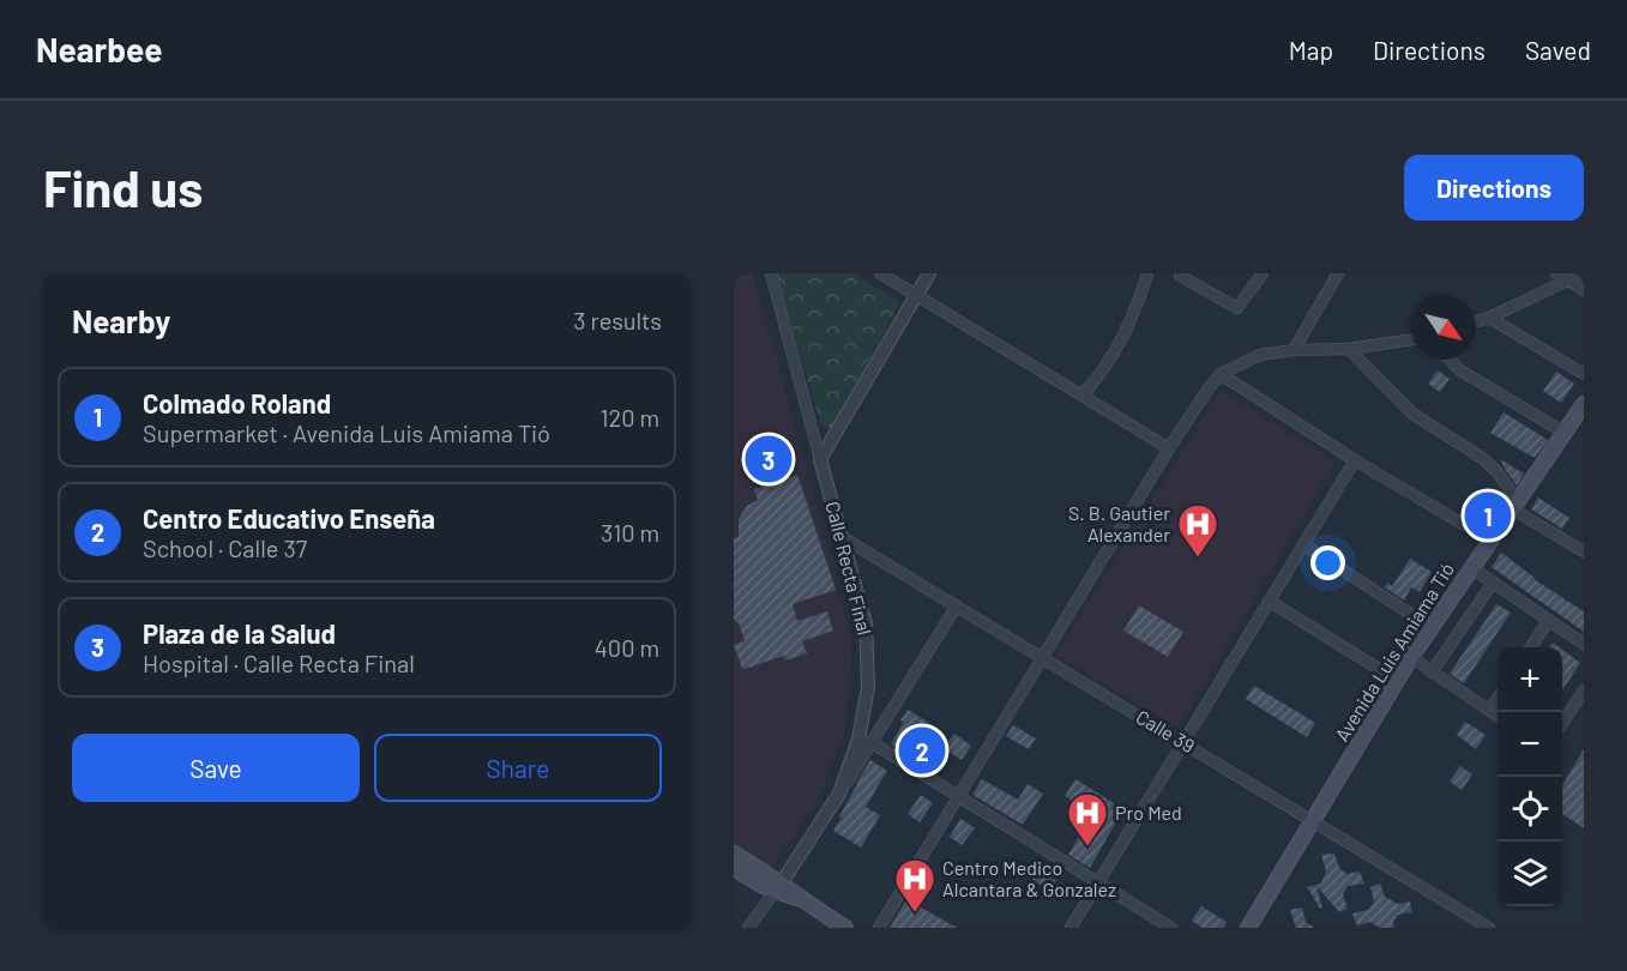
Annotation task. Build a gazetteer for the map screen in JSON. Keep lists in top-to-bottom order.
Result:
{
  "streets": {
    "main road": ["Avenida Luis Amiama Tió"],
    "street": ["Calle Recta Final", "Calle 39"]
  },
  "crossings": [
    ["Calle Recta Final", "Calle 39"],
    ["Avenida Luis Amiama Tió", "Calle 39"]
  ],
  "places": {
    "hospital": ["S. B. Gautier Alexander", "Pro Med", "Centro Medico Alcantara & Gonzalez"]
  },
  "north": "bottom right",
  "page": {
    "header": "Nearbee",
    "nav": ["Map", "Directions", "Saved"],
    "buttons": [
      "Directions",
      ["Save", "Share"]
    ],
    "title": "Find us",
    "heading": ["Nearby", "3 results"],
    "list": [
      {
        "mark": "1",
        "name": "Colmado Roland",
        "note": "Supermarket · Avenida Luis Amiama Tió",
        "value": "120 m"
      },
      {
        "mark": "2",
        "name": "Centro Educativo Enseña",
        "note": "School · Calle 37",
        "value": "310 m"
      },
      {
        "mark": "3",
        "name": "Plaza de la Salud",
        "note": "Hospital · Calle Recta Final",
        "value": "400 m"
      }
    ],
    "pins": ["3", "1", "2"],
    "map_buttons": ["+", "−"]
  }
}
